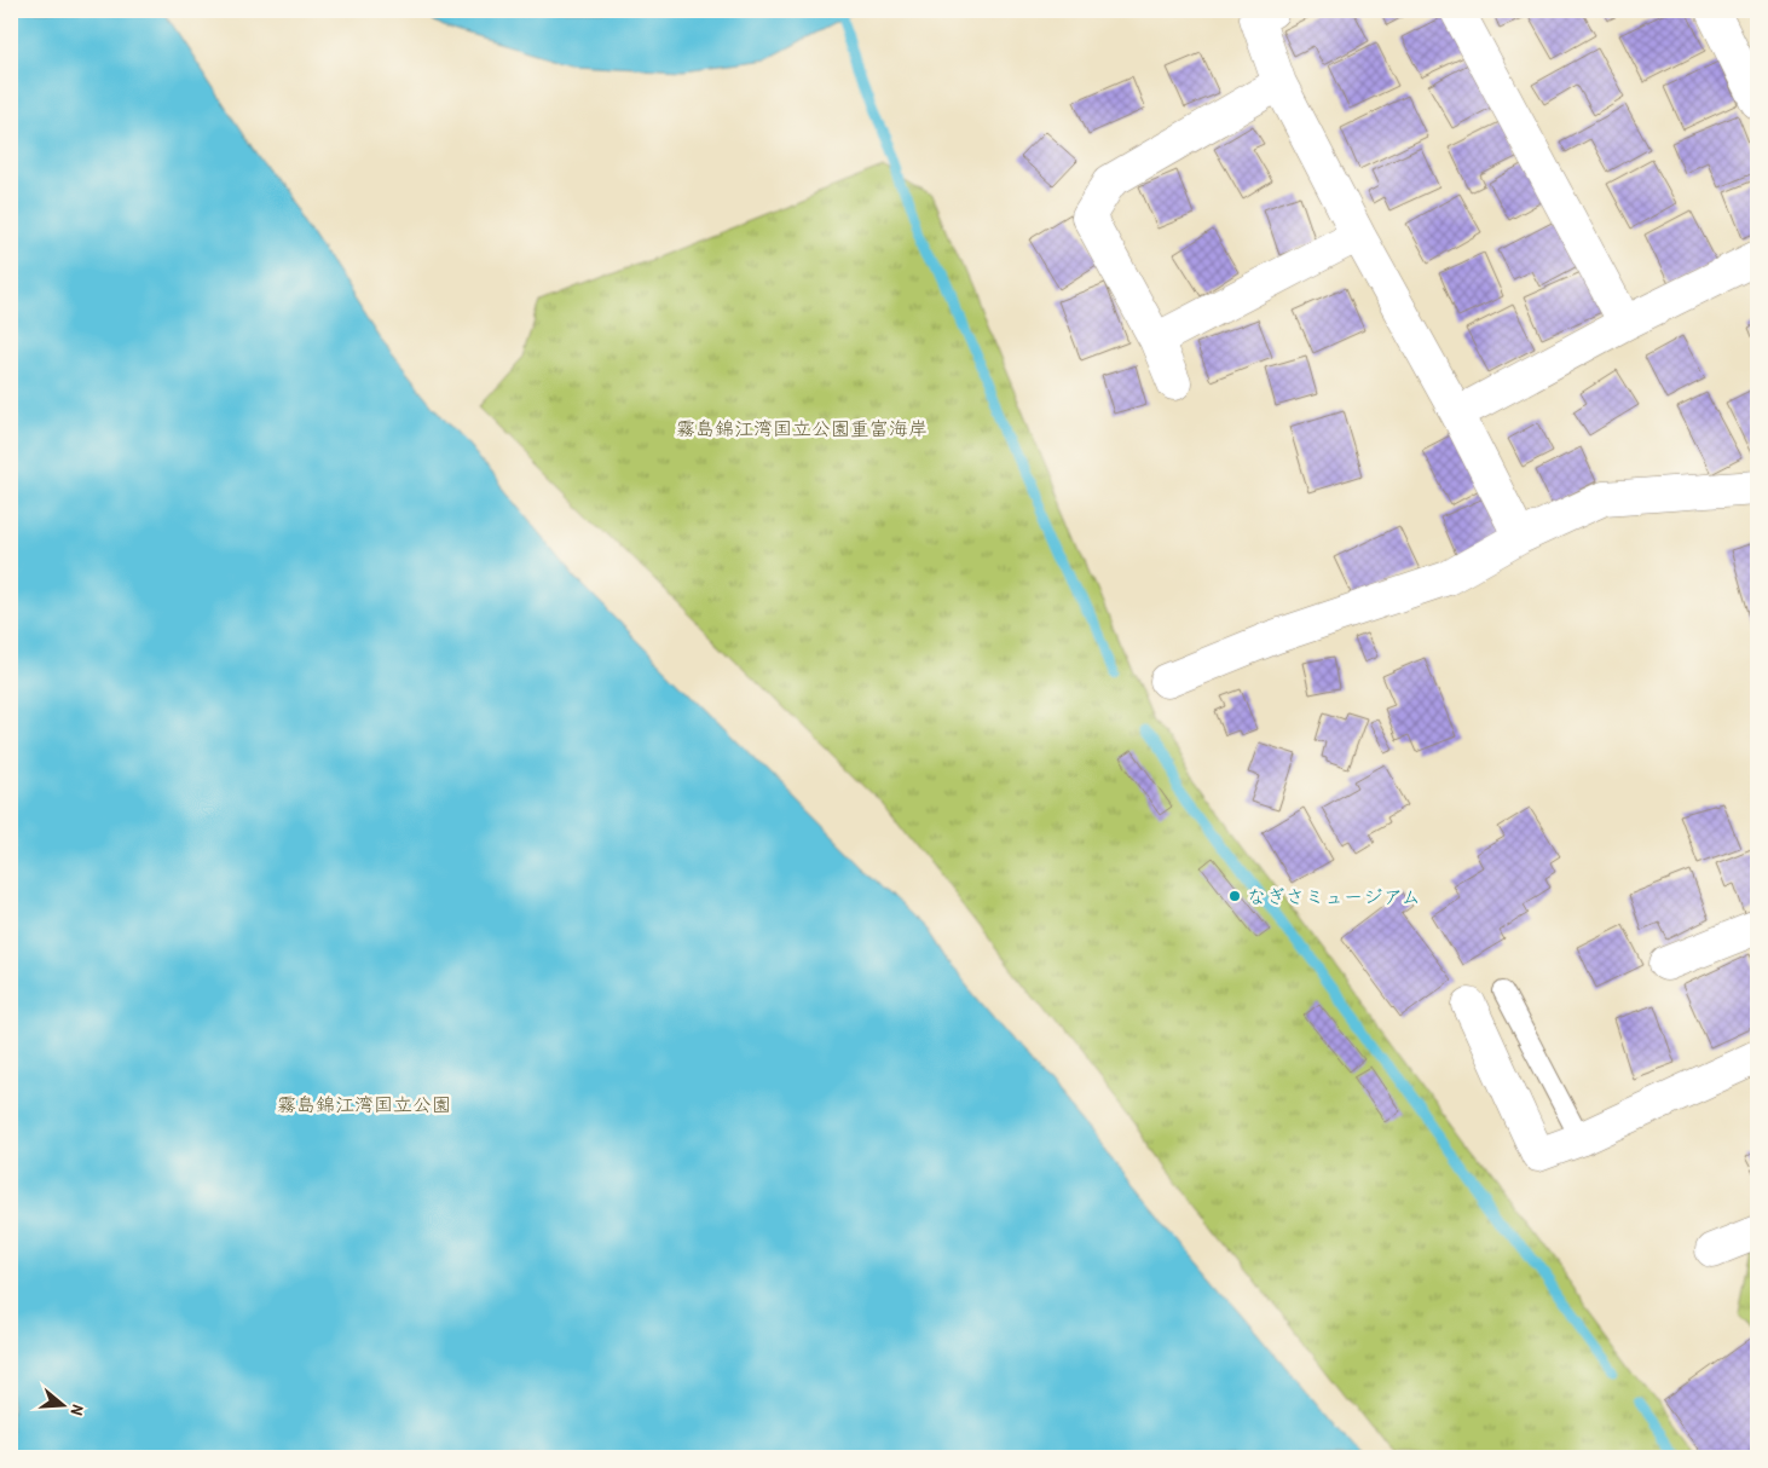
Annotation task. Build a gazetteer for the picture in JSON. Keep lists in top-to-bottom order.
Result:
{
  "parks": ["霧島錦江湾国立公園重富海岸", "霧島錦江湾国立公園"],
  "places": ["なぎさミュージアム"],
  "north": "right"
}
